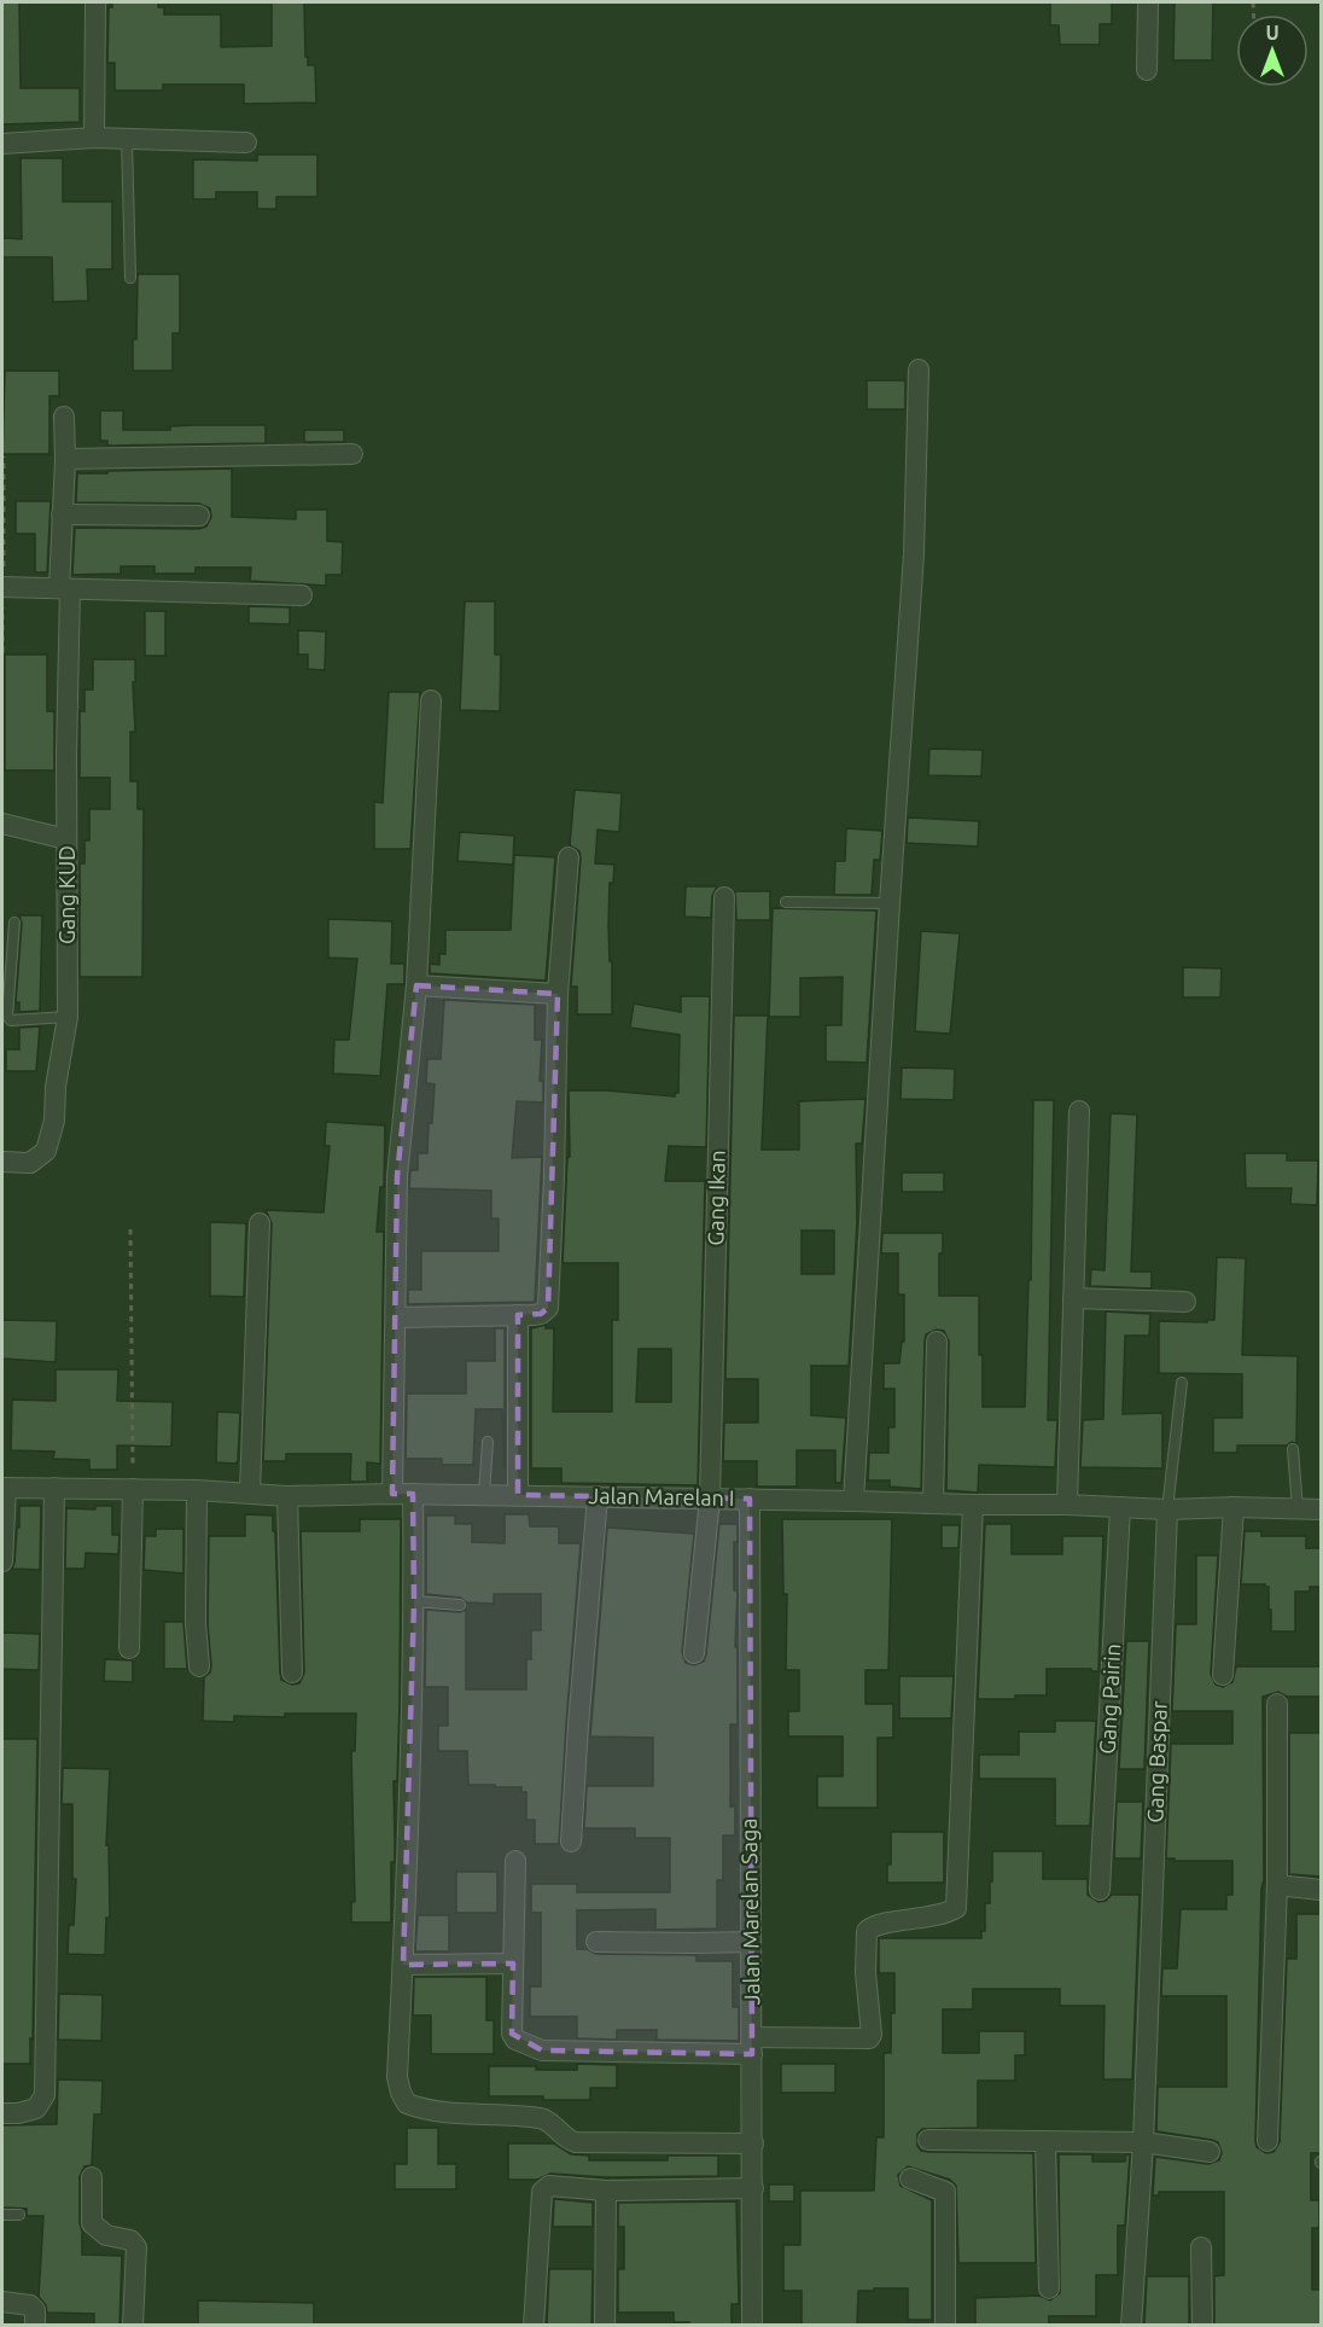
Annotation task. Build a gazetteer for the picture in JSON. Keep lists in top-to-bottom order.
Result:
{
  "streets": {
    "street": [
      "Gang KUD",
      "Gang Ikan",
      "Jalan Marelan I",
      "Gang Pairin",
      "Gang Baspar",
      "Jalan Marelan Saga"
    ]
  },
  "crossings": [
    ["Gang Ikan", "Jalan Marelan I"],
    ["Jalan Marelan I", "Gang Pairin"],
    ["Jalan Marelan I", "Gang Baspar"],
    ["Jalan Marelan I", "Jalan Marelan Saga"]
  ],
  "north": "top"
}
